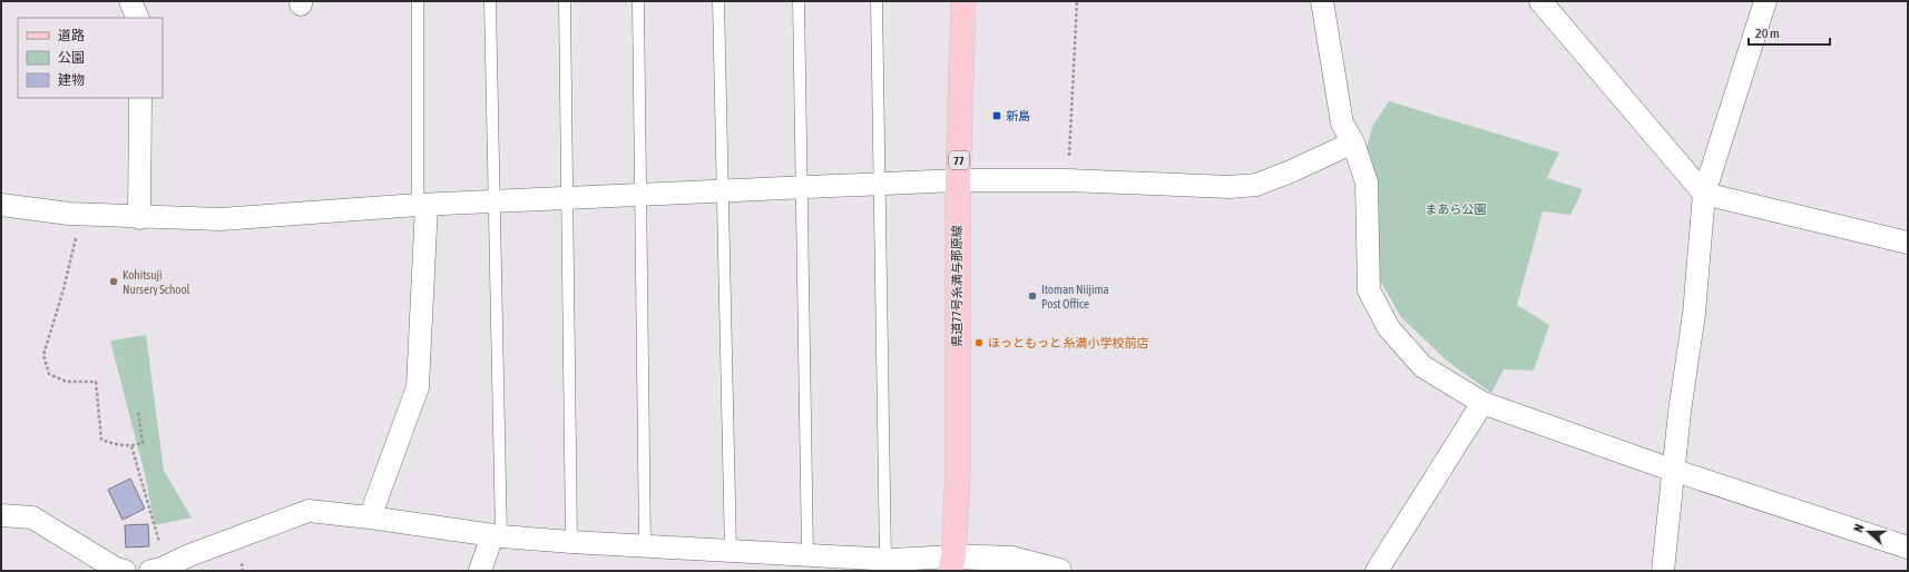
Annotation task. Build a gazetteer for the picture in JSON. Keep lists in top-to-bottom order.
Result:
{
  "streets": {
    "main road": ["77", "県道77号糸満与那原線"]
  },
  "parks": ["まあら公園"],
  "places": {
    "transit": ["新島"],
    "other": ["Kohitsuji Nursery School", "Itoman Niijima Post Office", "ほっともっと 糸満小学校前店"]
  },
  "legend": ["道路", "公園", "建物"],
  "scale_bar": "20 m",
  "north": "left"
}
